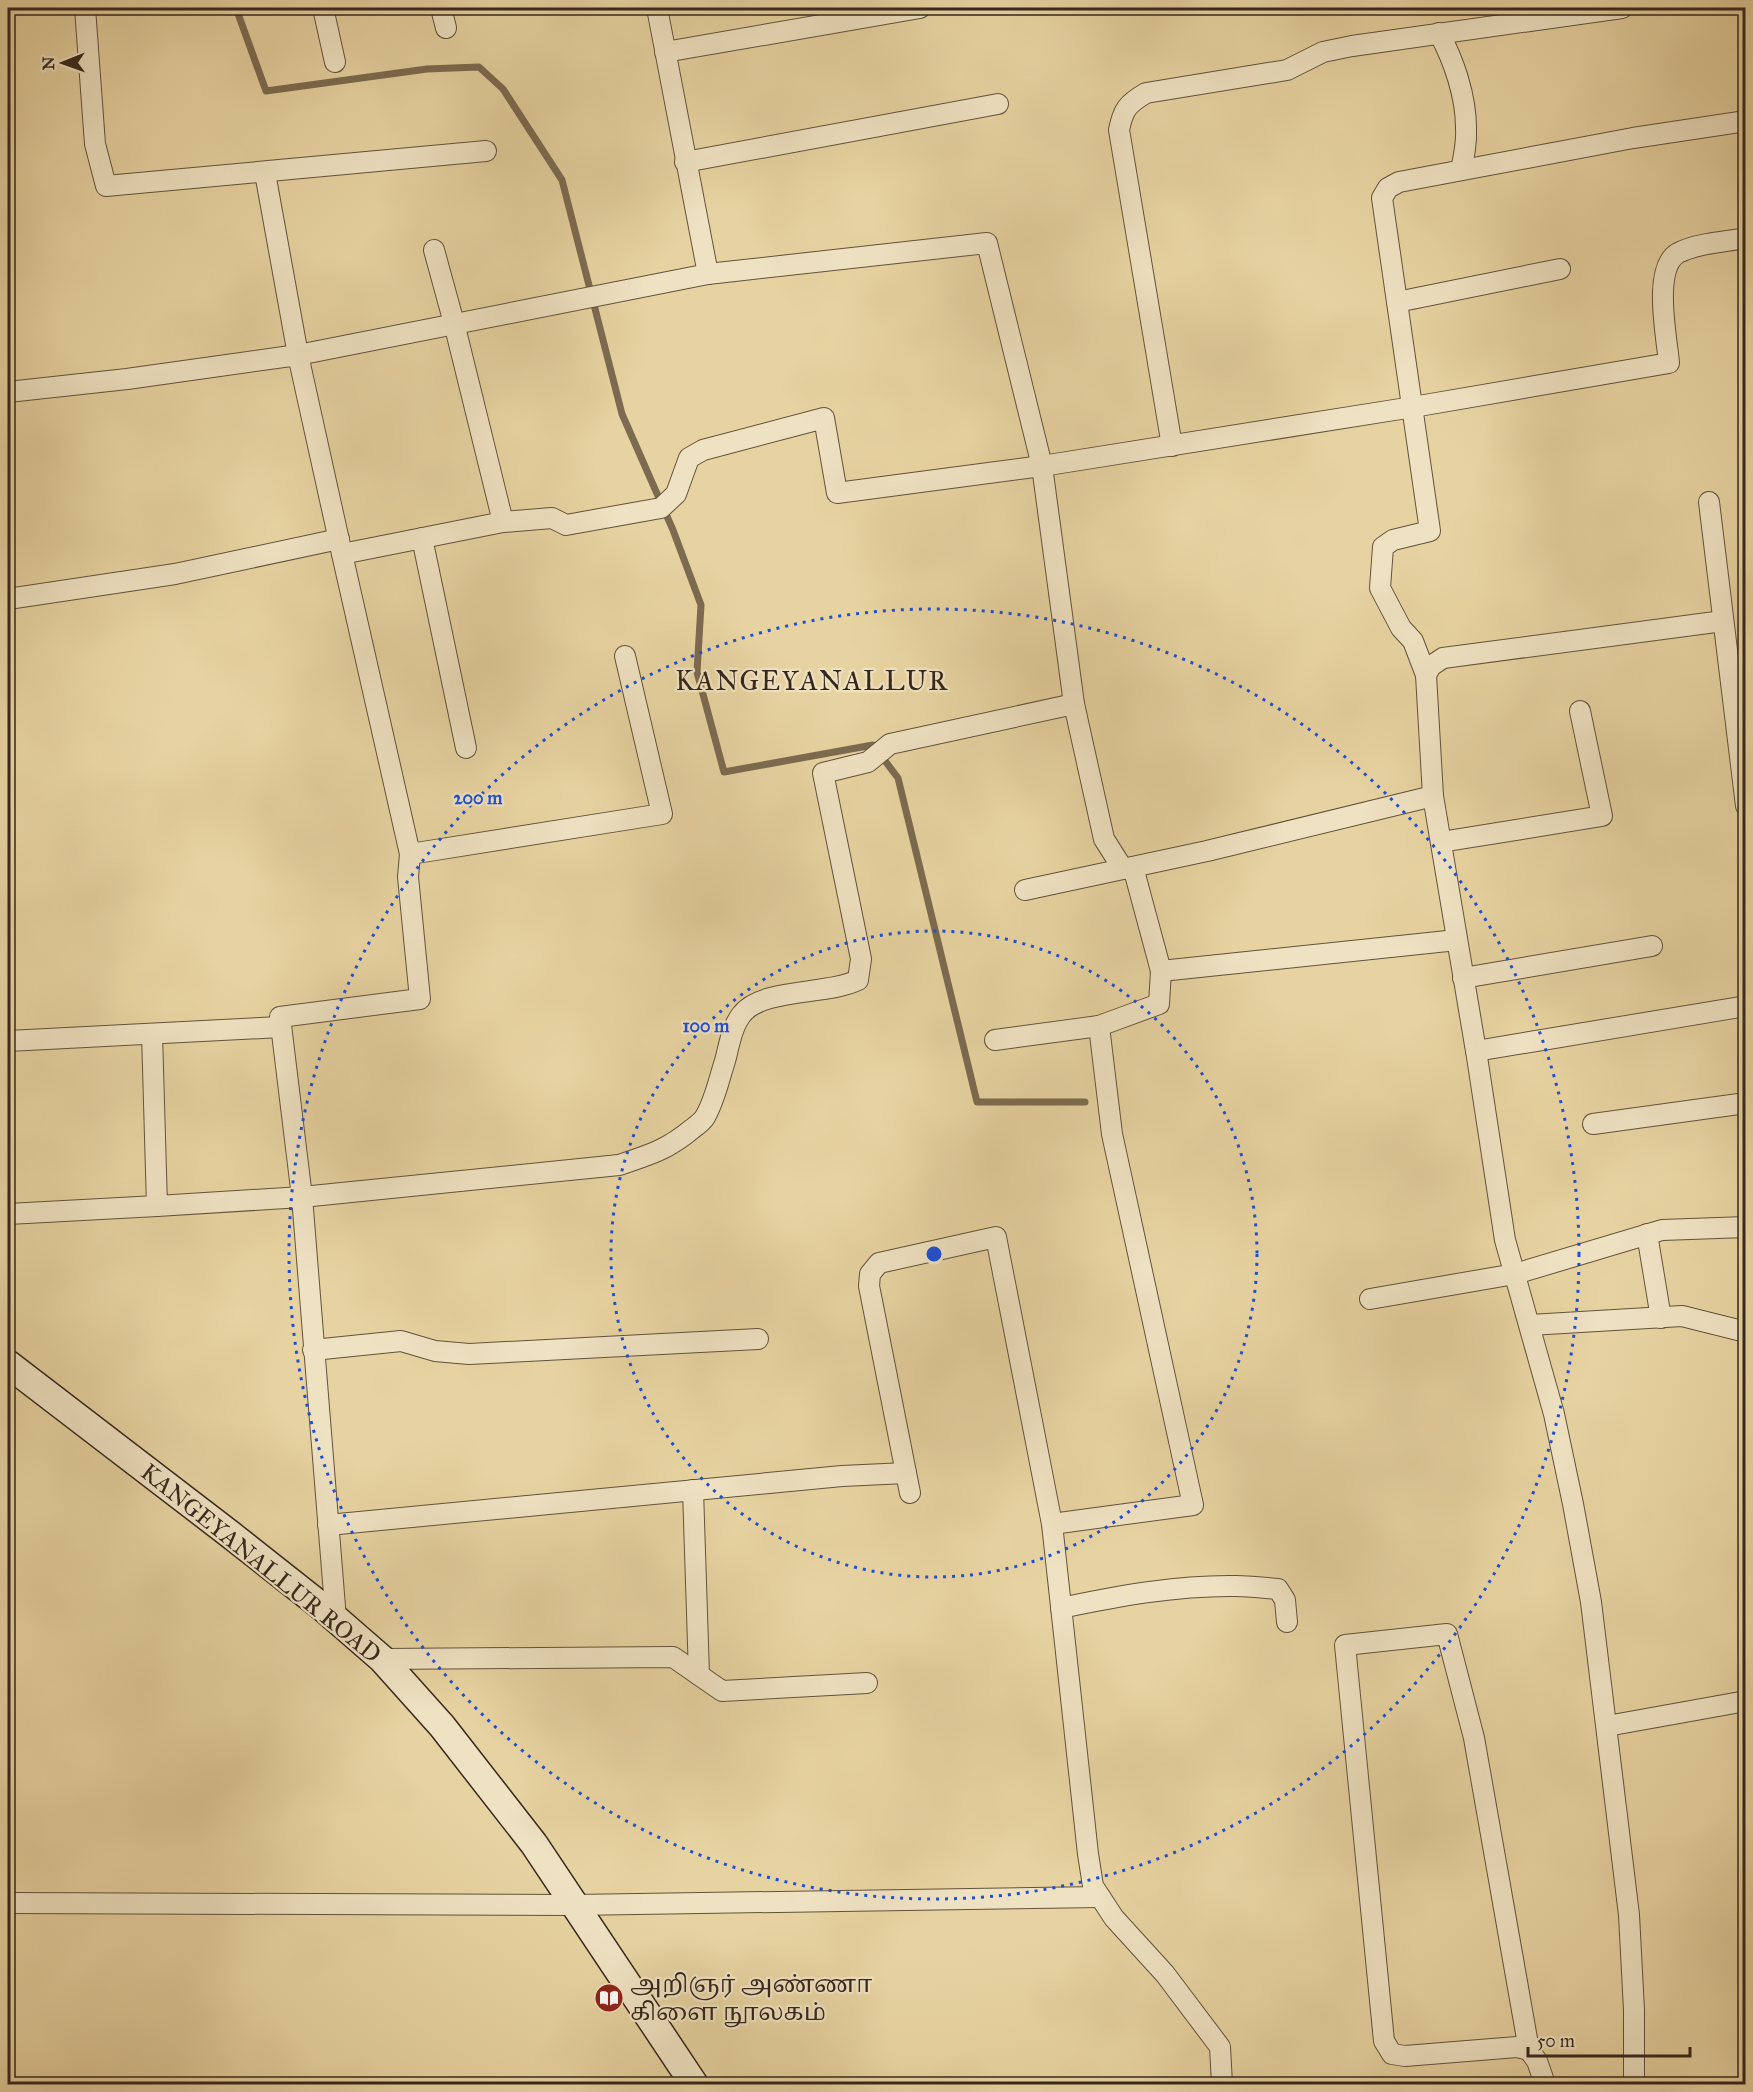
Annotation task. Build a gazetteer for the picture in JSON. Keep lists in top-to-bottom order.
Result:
{
  "streets": {
    "street": ["KANGEYANALLUR ROAD"]
  },
  "districts": ["KANGEYANALLUR"],
  "places": {
    "library": ["அறிஞர் அண்ணா கிளை நூலகம்"]
  },
  "scale_bar": "50 m",
  "north": "left",
  "rings": ["200 m", "100 m"]
}
